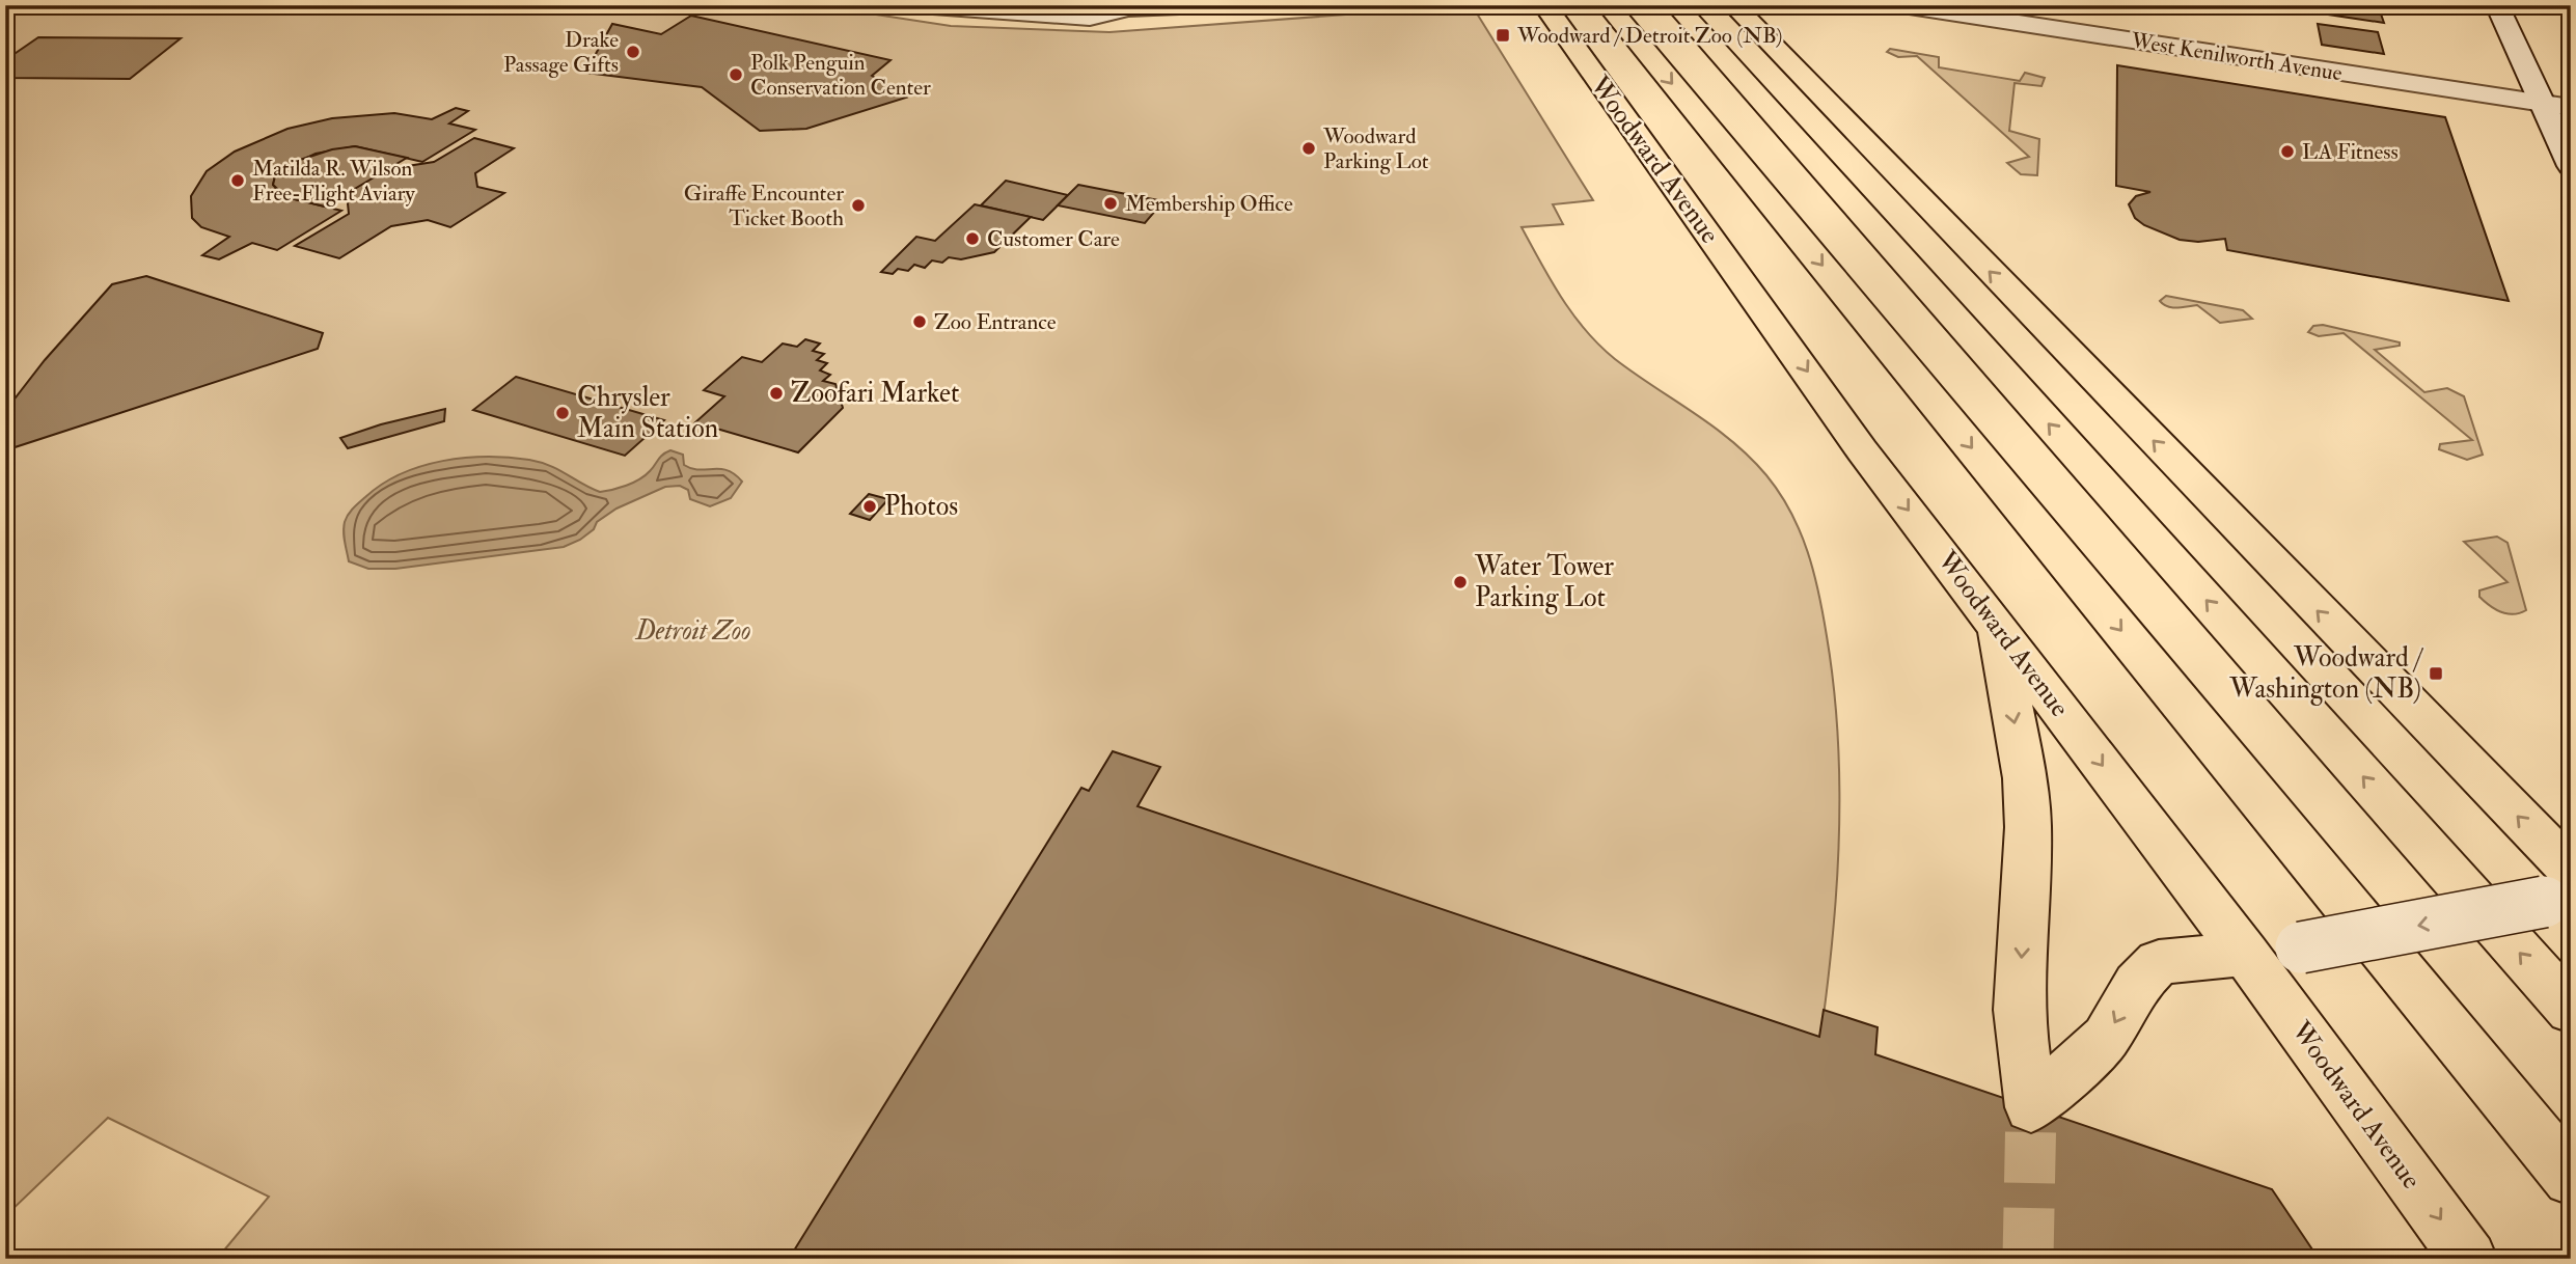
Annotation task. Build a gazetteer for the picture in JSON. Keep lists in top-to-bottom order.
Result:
{
  "streets": {
    "main road": ["Woodward Avenue"],
    "street": ["West Kenilworth Avenue"]
  },
  "parks": ["Detroit Zoo"],
  "places": {
    "transit": ["Woodward / Detroit Zoo (NB)", "Woodward / Washington (NB)"],
    "other": [
      "Drake Passage Gifts",
      "Polk Penguin Conservation Center",
      "Woodward Parking Lot",
      "LA Fitness",
      "Matilda R. Wilson Free-Flight Aviary",
      "Membership Office",
      "Giraffe Encounter Ticket Booth",
      "Customer Care",
      "Zoo Entrance",
      "Zoofari Market",
      "Chrysler Main Station",
      "Photos",
      "Water Tower Parking Lot"
    ]
  }
}
